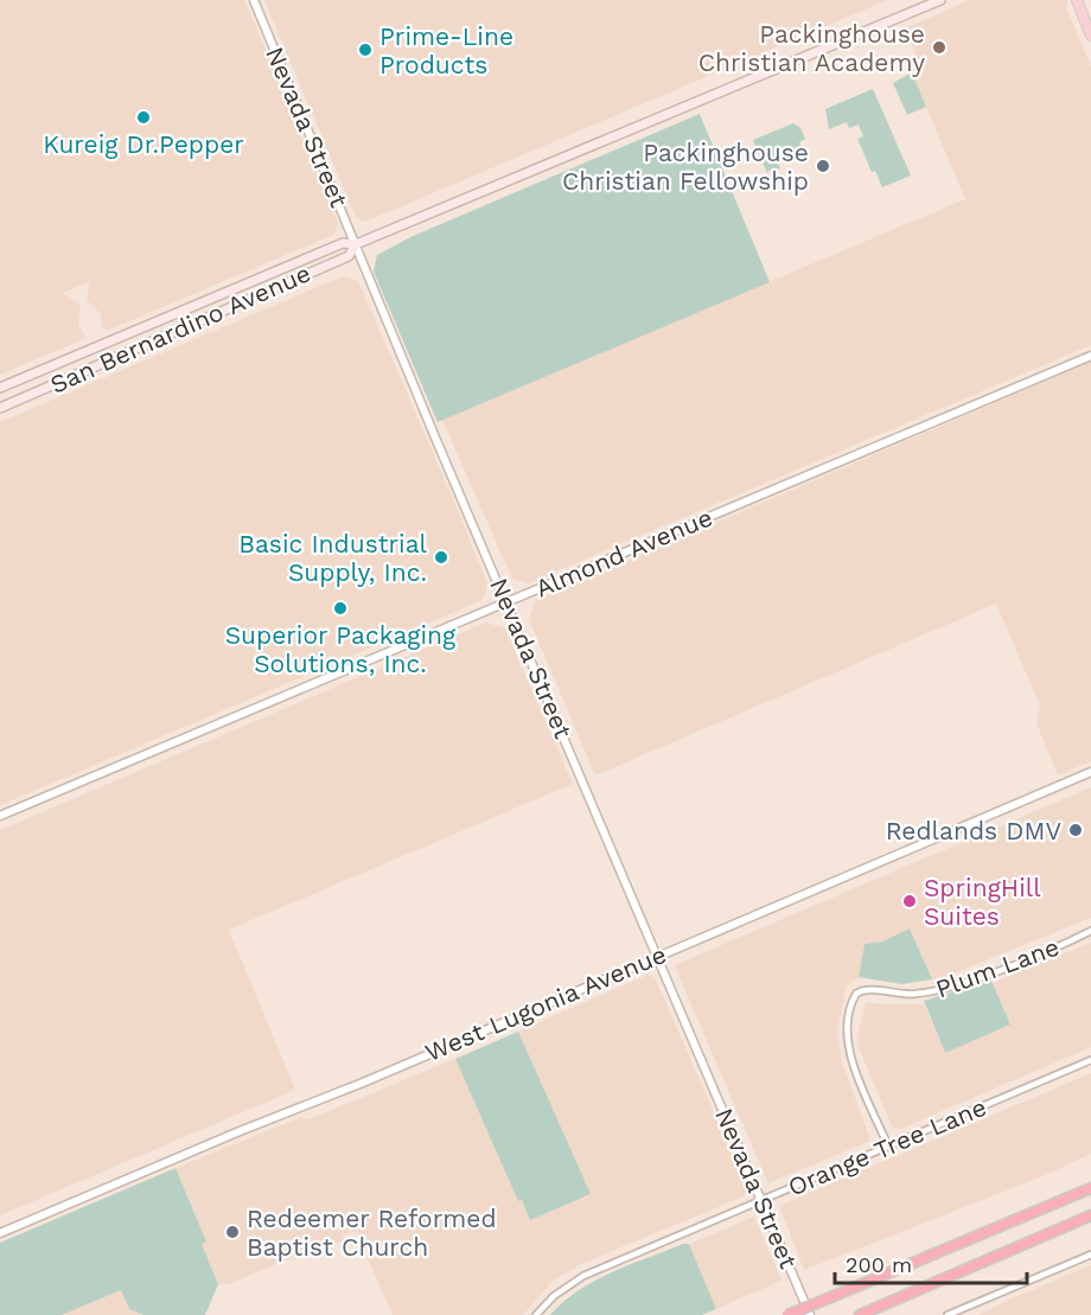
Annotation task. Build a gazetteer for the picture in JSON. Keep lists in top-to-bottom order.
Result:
{
  "streets": {
    "main road": ["San Bernardino Avenue"],
    "street": [
      "Nevada Street",
      "Almond Avenue",
      "Plum Lane",
      "West Lugonia Avenue",
      "Orange Tree Lane"
    ]
  },
  "crossings": [
    ["Nevada Street", "San Bernardino Avenue"],
    ["Nevada Street", "Almond Avenue"],
    ["Nevada Street", "West Lugonia Avenue"],
    ["Nevada Street", "Orange Tree Lane"],
    ["Plum Lane", "Orange Tree Lane"]
  ],
  "places": [
    "Packinghouse Christian Academy",
    "Prime-Line Products",
    "Kureig Dr.Pepper",
    "Packinghouse Christian Fellowship",
    "Basic Industrial Supply, Inc.",
    "Superior Packaging Solutions, Inc.",
    "Redlands DMV",
    "SpringHill Suites",
    "Redeemer Reformed Baptist Church"
  ],
  "scale_bar": "200 m"
}
